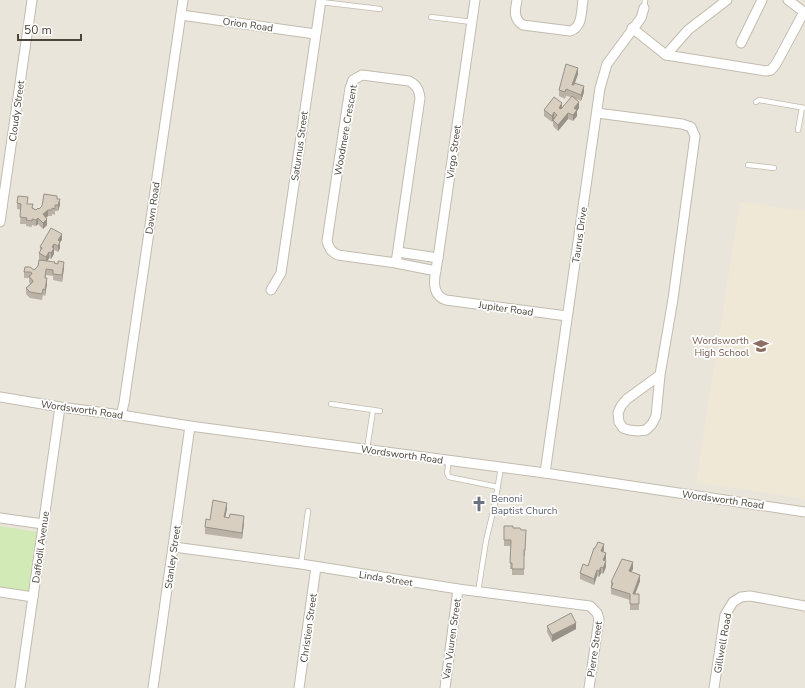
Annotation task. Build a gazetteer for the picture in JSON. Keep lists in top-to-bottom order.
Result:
{
  "streets": {
    "street": [
      "Orion Road",
      "Cloudy Street",
      "Woodmere Crescent",
      "Saturnus Street",
      "Virgo Street",
      "Dawn Road",
      "Taurus Drive",
      "Jupiter Road",
      "Wordsworth Road",
      "Daffodil Avenue",
      "Stanley Street",
      "Linda Street",
      "Christien Street",
      "Van Vuuren Street",
      "Gillwell Road",
      "Pierre Street"
    ]
  },
  "crossings": [
    ["Orion Road", "Saturnus Street"],
    ["Orion Road", "Dawn Road"],
    ["Woodmere Crescent", "Virgo Street"],
    ["Virgo Street", "Jupiter Road"],
    ["Dawn Road", "Wordsworth Road"],
    ["Taurus Drive", "Jupiter Road"],
    ["Taurus Drive", "Wordsworth Road"],
    ["Wordsworth Road", "Daffodil Avenue"],
    ["Wordsworth Road", "Stanley Street"],
    ["Stanley Street", "Linda Street"],
    ["Linda Street", "Christien Street"],
    ["Linda Street", "Van Vuuren Street"],
    ["Linda Street", "Pierre Street"]
  ],
  "places": {
    "school or university": ["Wordsworth High School"],
    "church": ["Benoni Baptist Church"]
  },
  "scale_bar": "50 m"
}
